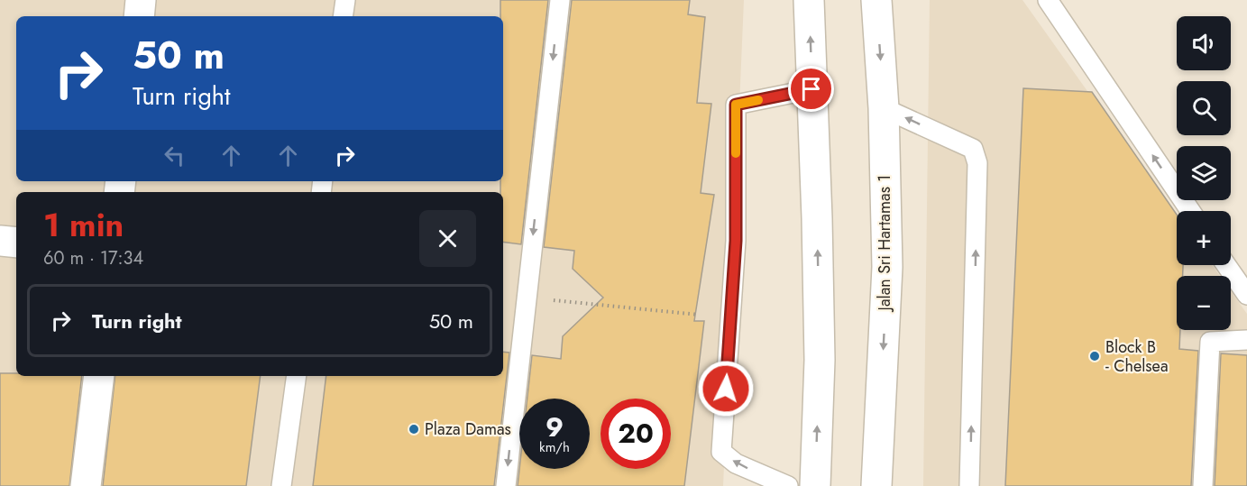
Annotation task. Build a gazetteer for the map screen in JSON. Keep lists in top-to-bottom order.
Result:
{
  "streets": {
    "street": ["Jalan Sri Hartamas 1"]
  },
  "places": ["Block B - Chelsea", "Plaza Damas"],
  "page": {
    "map_buttons": ["+", "−"],
    "turn": ["50 m", "Turn right"],
    "heading": ["1 min", "60 m · 17:34"],
    "list": [
      {
        "name": "Turn right",
        "value": "50 m"
      }
    ],
    "speed": "9 km/h",
    "limit": "20"
  }
}
